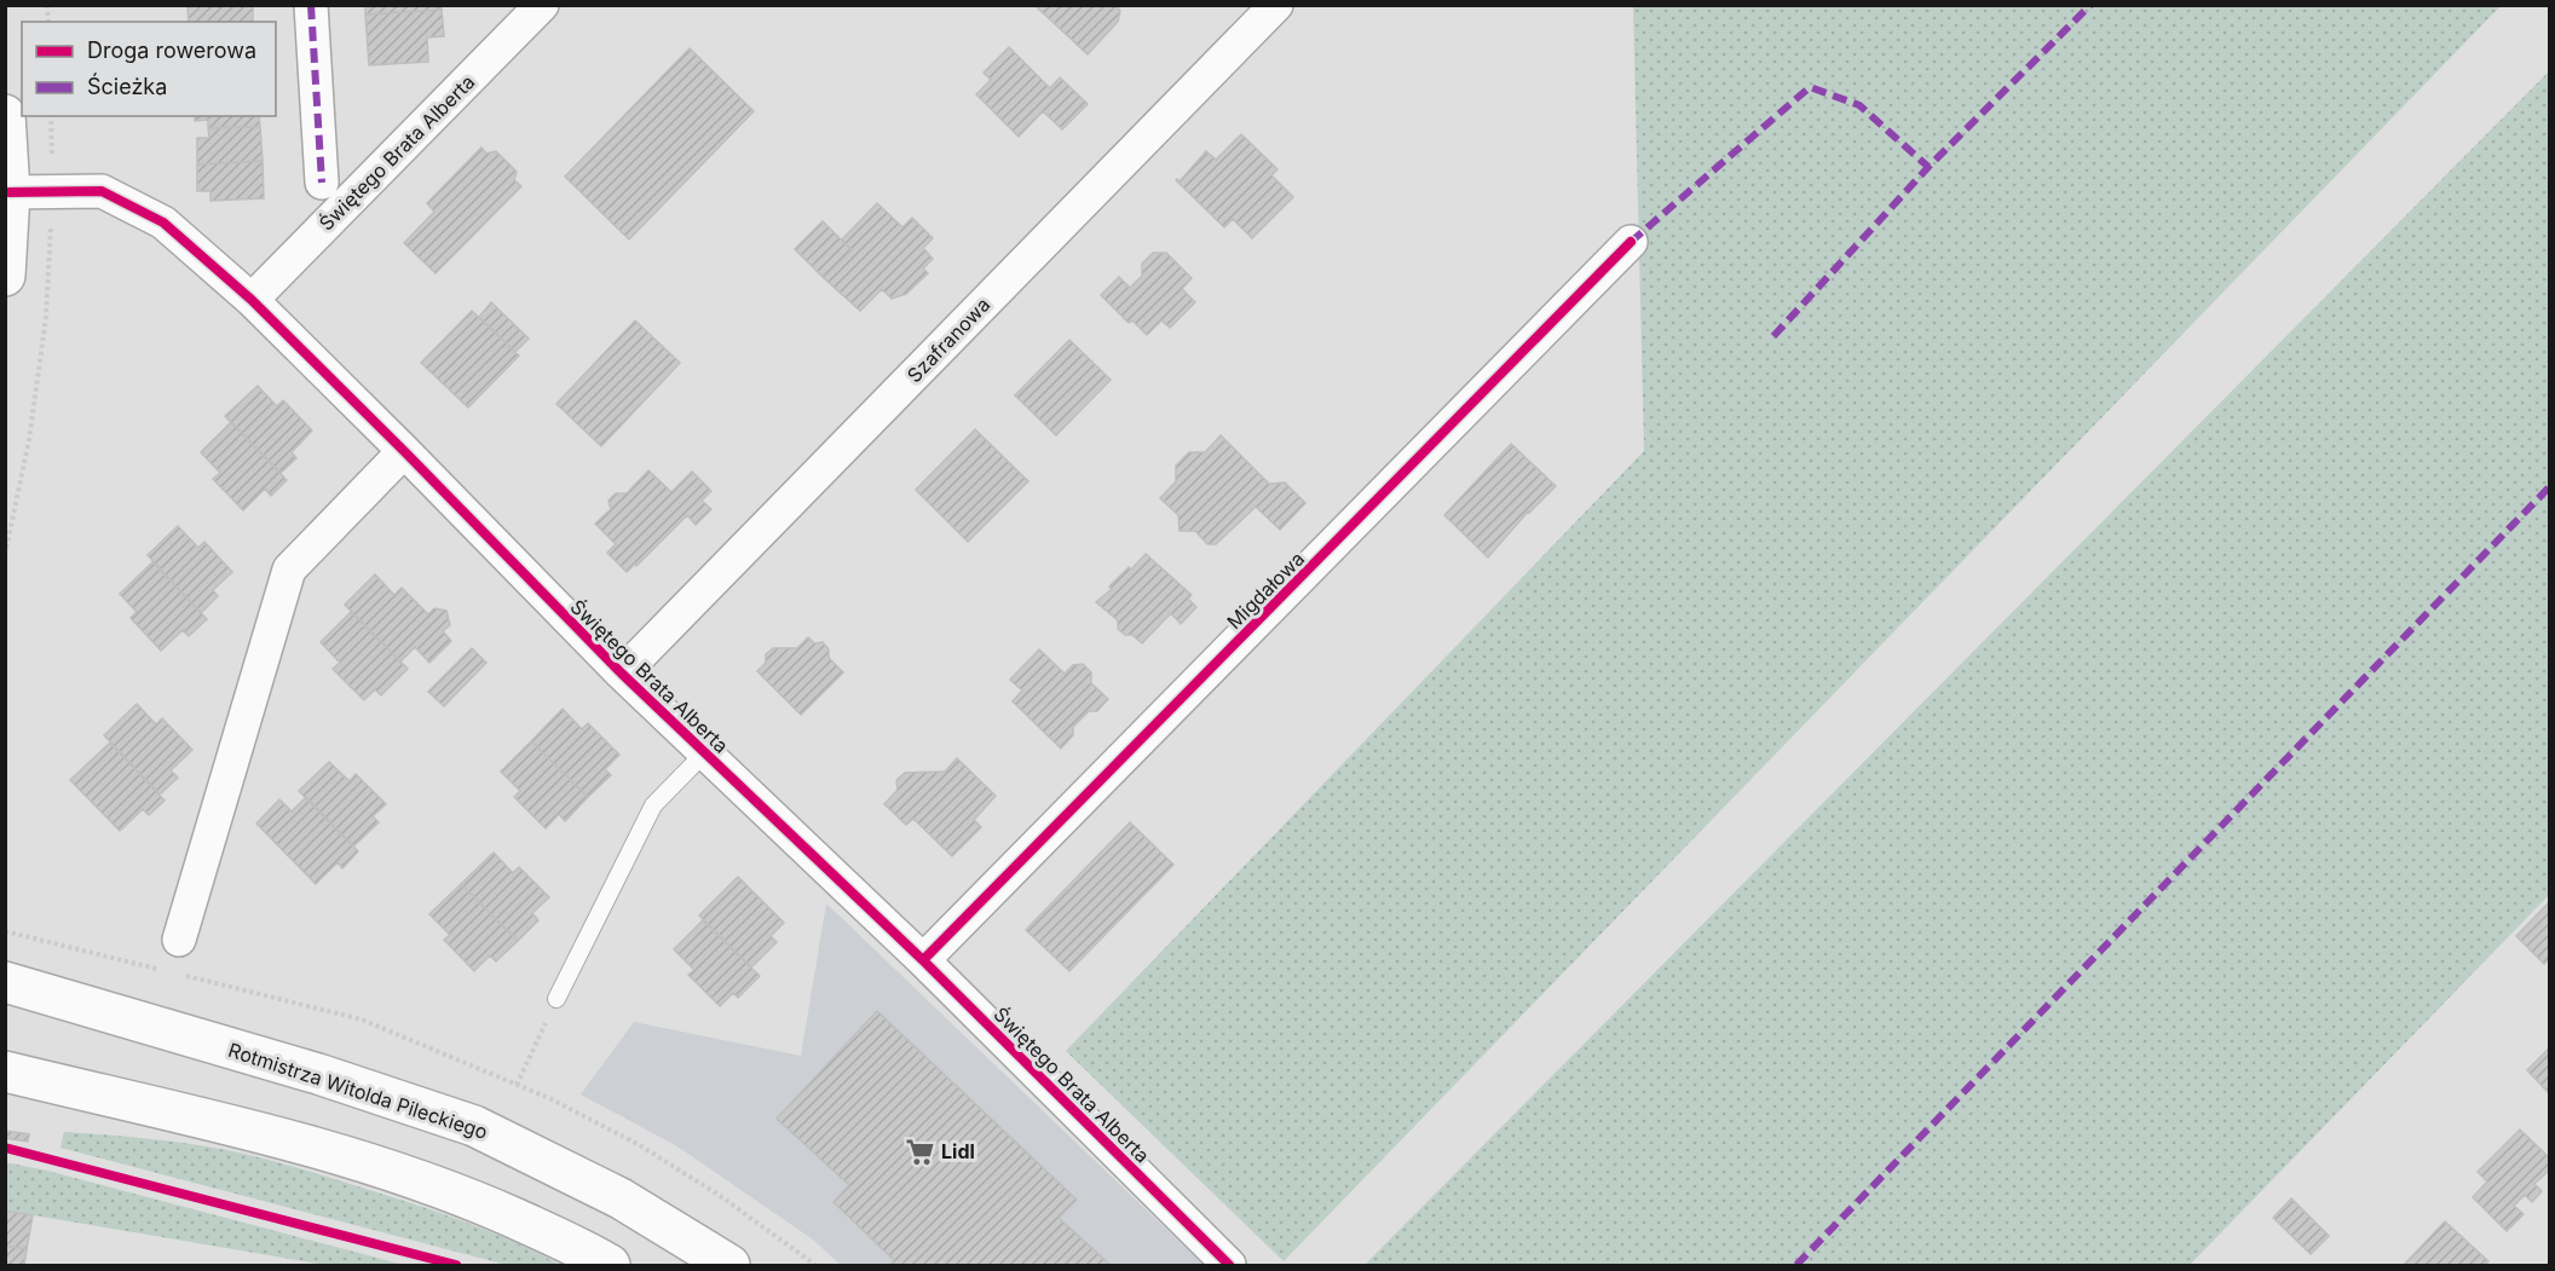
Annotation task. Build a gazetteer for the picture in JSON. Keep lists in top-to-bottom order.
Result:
{
  "streets": {
    "main road": ["Rotmistrza Witolda Pileckiego"],
    "street": ["Świętego Brata Alberta", "Szafranowa", "Migdałowa"]
  },
  "crossings": [
    ["Świętego Brata Alberta", "Szafranowa"],
    ["Świętego Brata Alberta", "Migdałowa"]
  ],
  "places": {
    "supermarket": ["Lidl"]
  },
  "legend": ["Droga rowerowa", "Ścieżka"]
}
